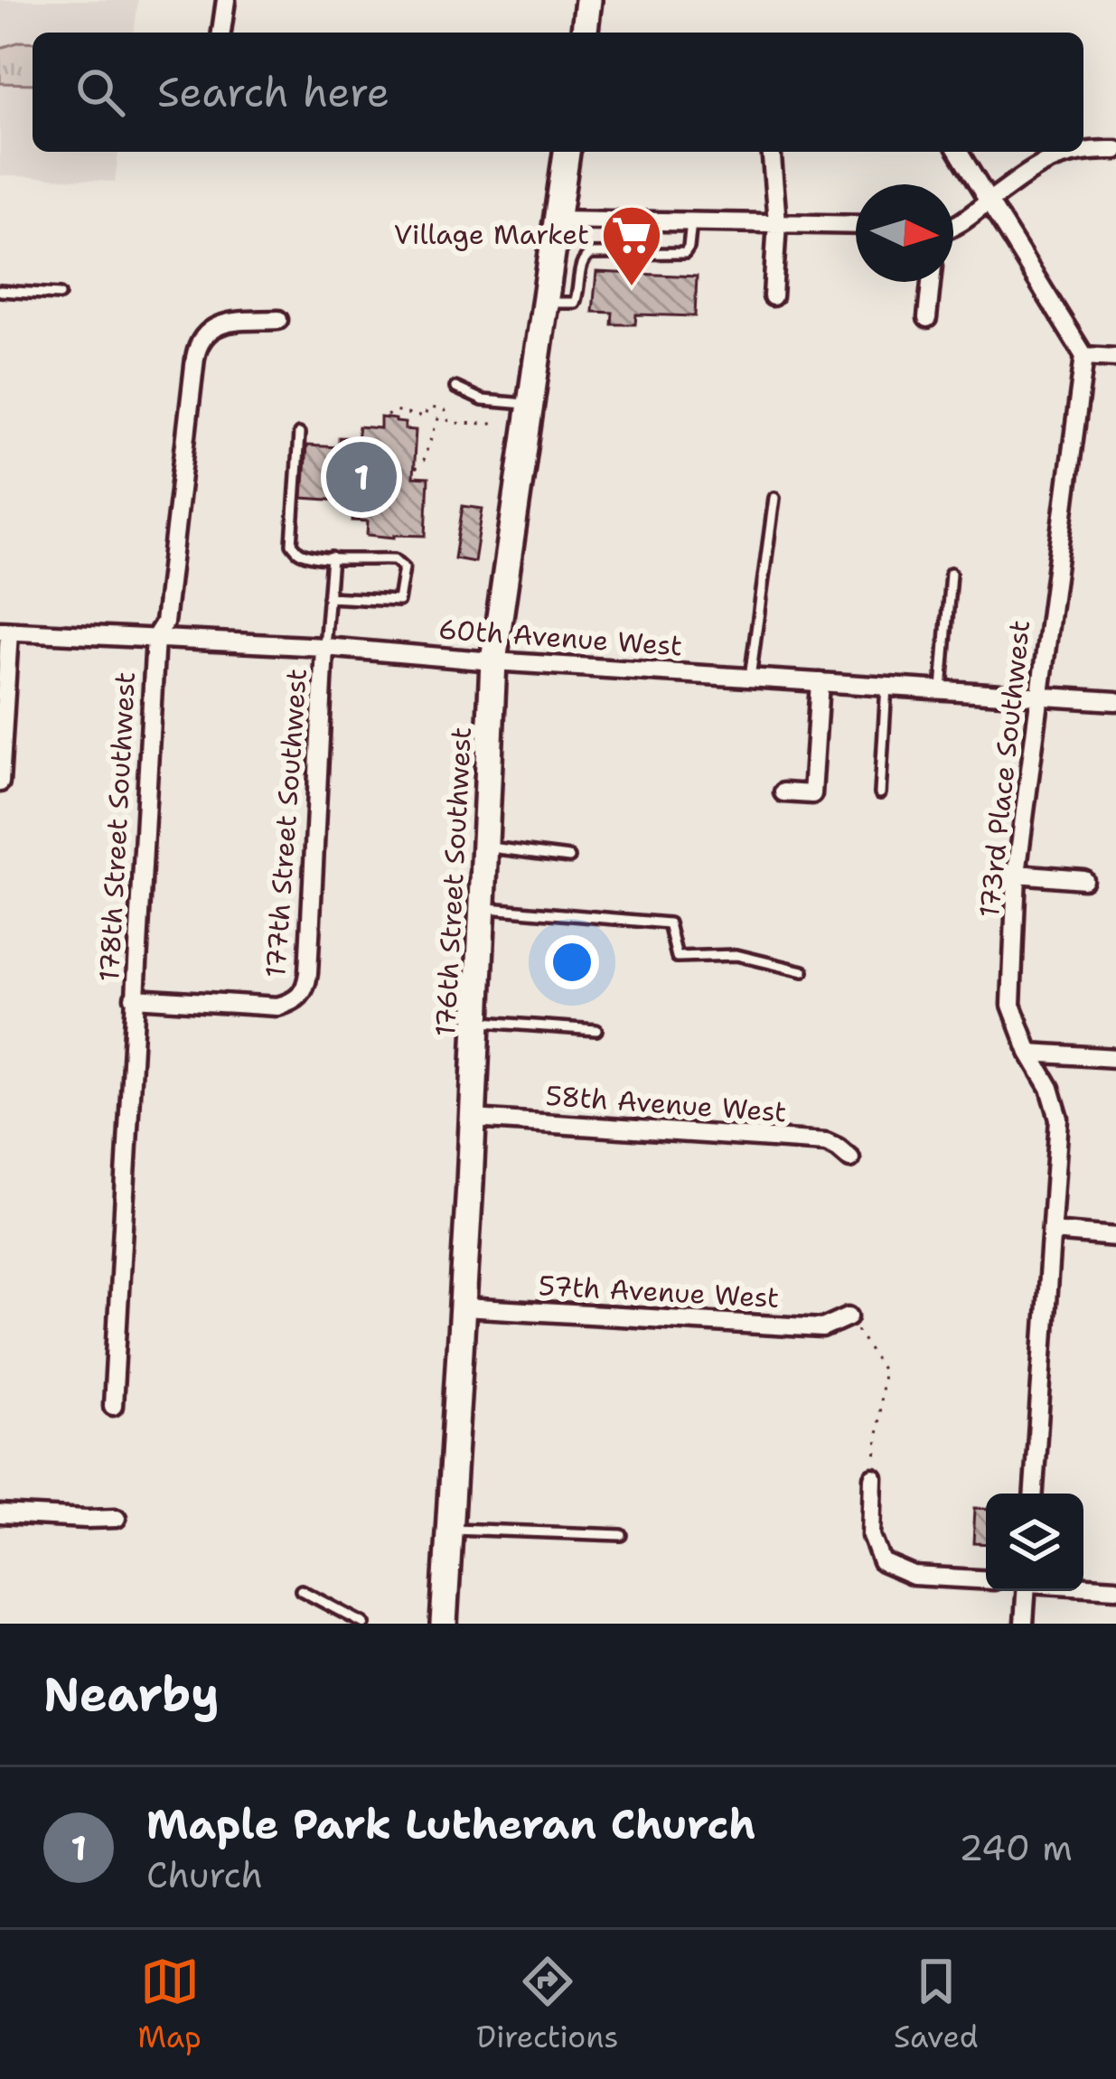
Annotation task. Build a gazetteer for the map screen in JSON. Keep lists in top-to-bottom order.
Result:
{
  "streets": {
    "street": [
      "60th Avenue West",
      "173rd Place Southwest",
      "177th Street Southwest",
      "178th Street Southwest",
      "176th Street Southwest",
      "58th Avenue West",
      "57th Avenue West"
    ]
  },
  "crossings": [
    ["60th Avenue West", "173rd Place Southwest"],
    ["60th Avenue West", "177th Street Southwest"],
    ["60th Avenue West", "178th Street Southwest"],
    ["60th Avenue West", "176th Street Southwest"],
    ["177th Street Southwest", "178th Street Southwest"],
    ["176th Street Southwest", "58th Avenue West"],
    ["176th Street Southwest", "57th Avenue West"]
  ],
  "places": {
    "supermarket": ["Village Market"]
  },
  "north": "right",
  "page": {
    "search": "Search here",
    "pins": "1",
    "heading": "Nearby",
    "list": [
      {
        "mark": "1",
        "name": "Maple Park Lutheran Church",
        "note": "Church",
        "value": "240 m"
      }
    ],
    "nav": ["Map", "Directions", "Saved"]
  }
}
